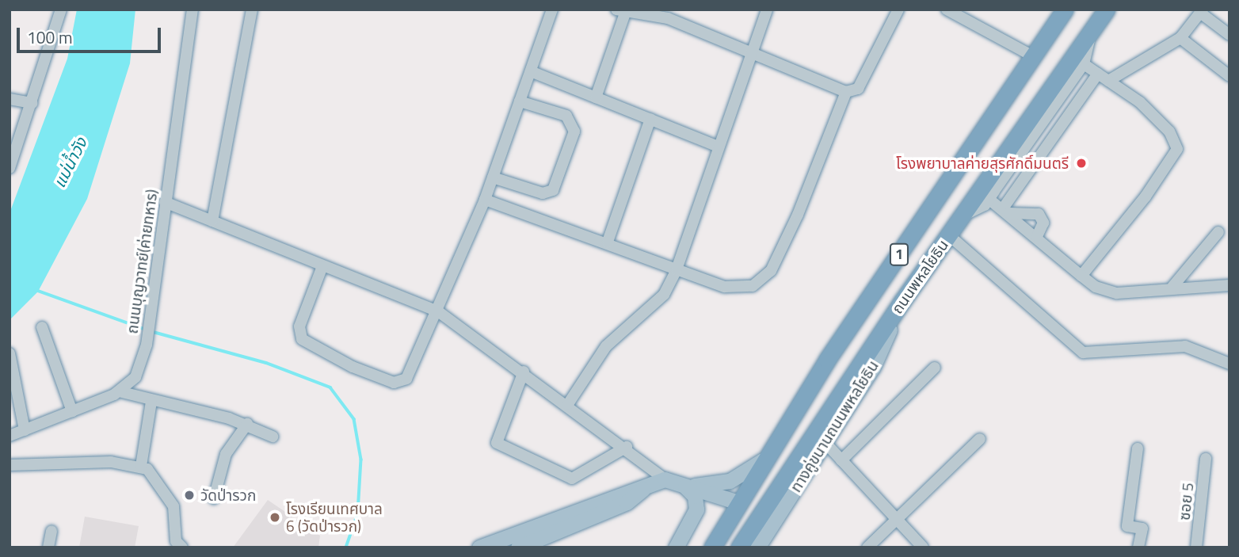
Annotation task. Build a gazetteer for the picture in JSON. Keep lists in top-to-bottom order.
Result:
{
  "streets": {
    "highway": ["1", "ถนนพหลโยธิน"],
    "main road": ["ทางคู่ขนานถนนพหลโยธิน"],
    "street": ["ถนนบุญวาทย์(ค่ายทหาร)", "ซอย 5"]
  },
  "crossings": [
    ["ถนนพหลโยธิน", "ทางคู่ขนานถนนพหลโยธิน"]
  ],
  "water": ["แม่น้ำวัง"],
  "places": ["โรงพยาบาลค่ายสุรศักดิ์มนตรี", "วัดป่ารวก", "โรงเรียนเทศบาล 6 (วัดป่ารวก)"],
  "scale_bar": "100 m"
}
